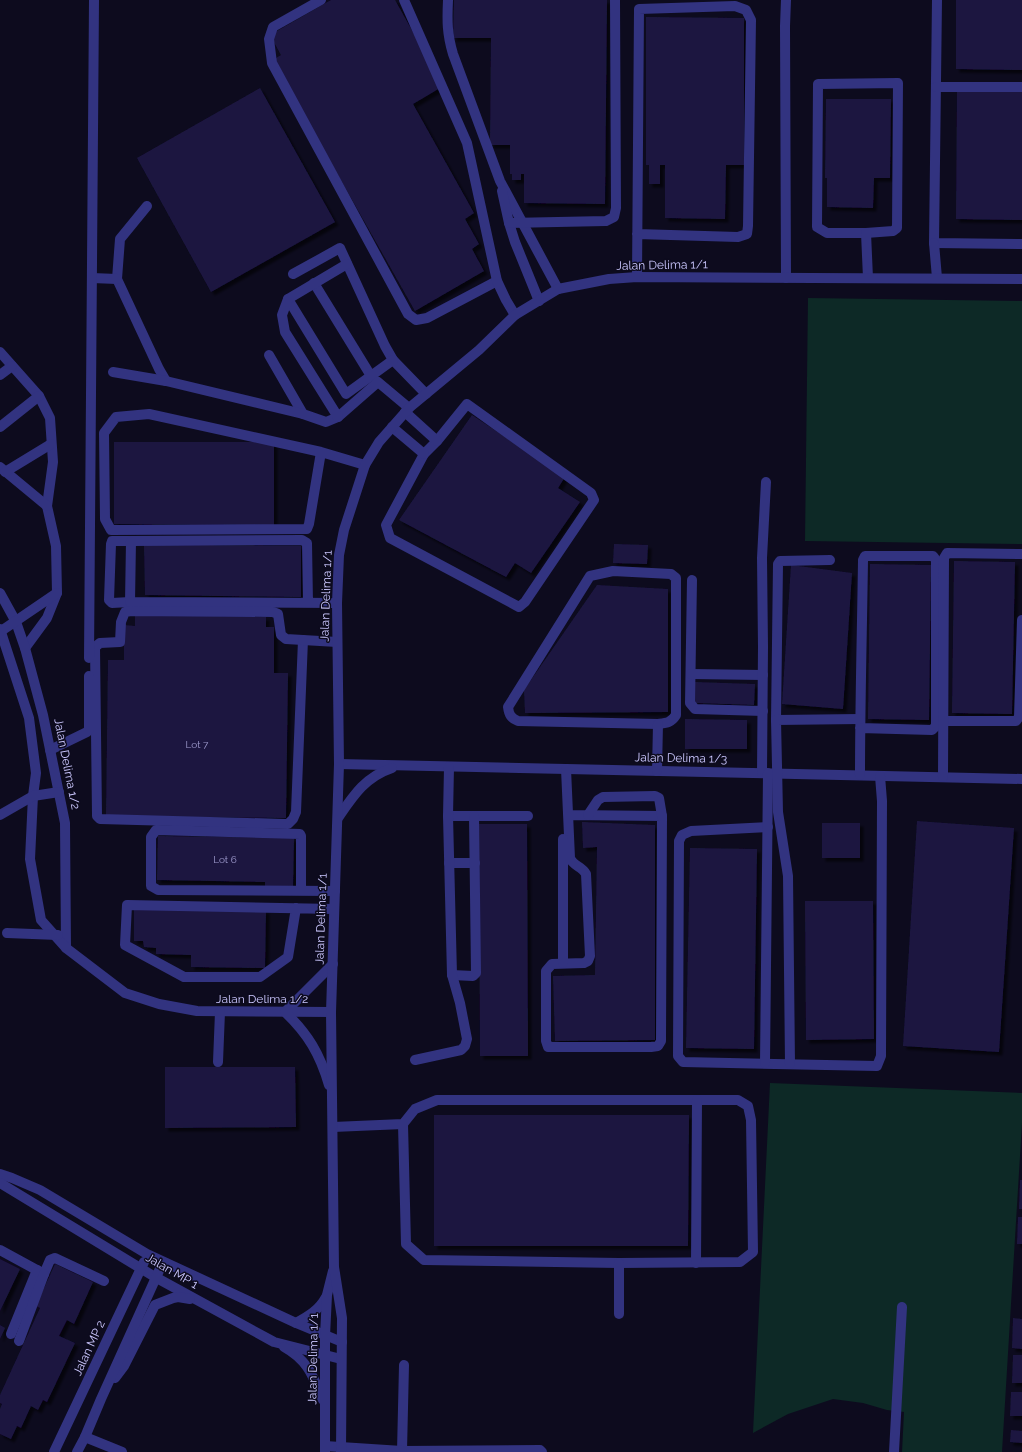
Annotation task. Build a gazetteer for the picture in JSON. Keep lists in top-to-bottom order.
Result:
{
  "streets": {
    "street": [
      "Jalan Delima 1/1",
      "Jalan Delima 1/3",
      "Jalan Delima 1/2",
      "Jalan MP 1",
      "Jalan MP 2"
    ]
  },
  "crossings": [
    ["Jalan Delima 1/1", "Jalan Delima 1/3"],
    ["Jalan Delima 1/1", "Jalan Delima 1/2"],
    ["Jalan Delima 1/1", "Jalan MP 1"],
    ["Jalan MP 1", "Jalan MP 2"]
  ],
  "house_numbers": ["Lot 7", "Lot 6"]
}
